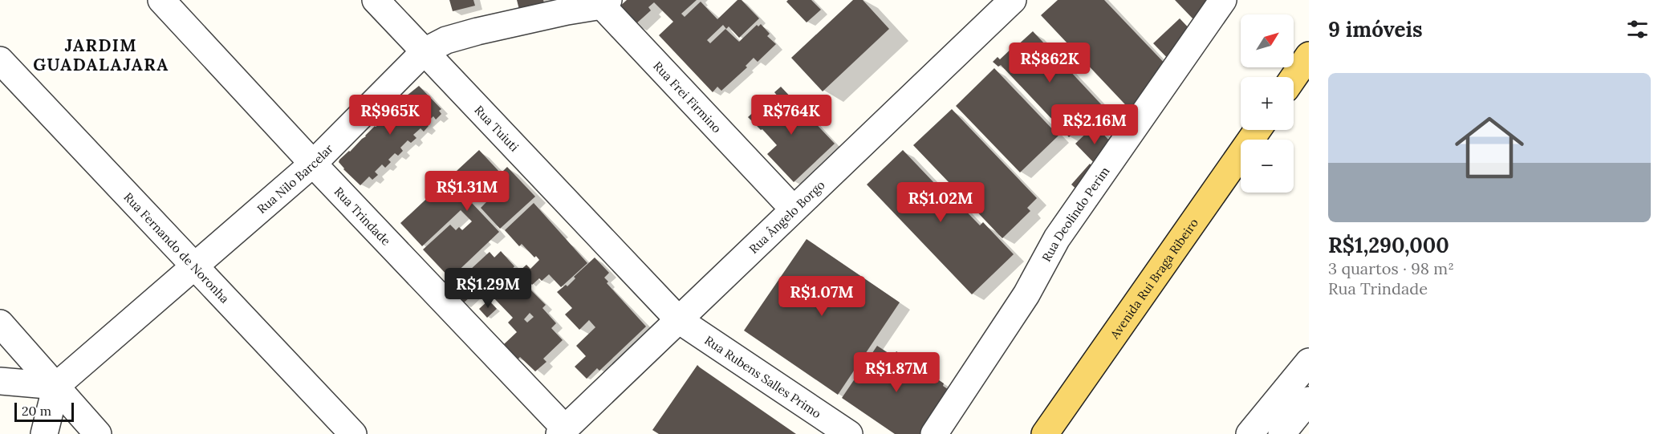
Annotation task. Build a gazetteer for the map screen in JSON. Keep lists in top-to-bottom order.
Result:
{
  "streets": {
    "main road": ["Avenida Rui Braga Ribeiro"],
    "street": [
      "Rua Frei Firmino",
      "Rua Tuiuti",
      "Rua Nilo Barcelar",
      "Rua Trindade",
      "Rua Deolindo Perim",
      "Rua Ângelo Borgo",
      "Rua Fernando de Noronha",
      "Rua Rubens Salles Primo"
    ]
  },
  "crossings": [
    ["Rua Frei Firmino", "Rua Nilo Barcelar"],
    ["Rua Frei Firmino", "Rua Ângelo Borgo"],
    ["Rua Tuiuti", "Rua Nilo Barcelar"],
    ["Rua Tuiuti", "Rua Ângelo Borgo"],
    ["Rua Tuiuti", "Rua Rubens Salles Primo"],
    ["Rua Nilo Barcelar", "Rua Trindade"],
    ["Rua Nilo Barcelar", "Rua Fernando de Noronha"],
    ["Rua Trindade", "Rua Ângelo Borgo"],
    ["Rua Ângelo Borgo", "Rua Rubens Salles Primo"]
  ],
  "districts": ["JARDIM GUADALAJARA"],
  "scale_bar": "20 m",
  "north": "top right",
  "page": {
    "heading": "9 imóveis",
    "map_buttons": ["+", "−"],
    "price": [
      "R$862K",
      "R$965K",
      "R$764K",
      "R$2.16M",
      "R$1.31M",
      "R$1.02M",
      "R$1.29M",
      "R$1.07M",
      "R$1.87M"
    ],
    "list": [
      {
        "name": "R$1,290,000",
        "note": "3 quartos · 98 m² · Rua Trindade"
      }
    ],
    "scale": "20 m"
  }
}
